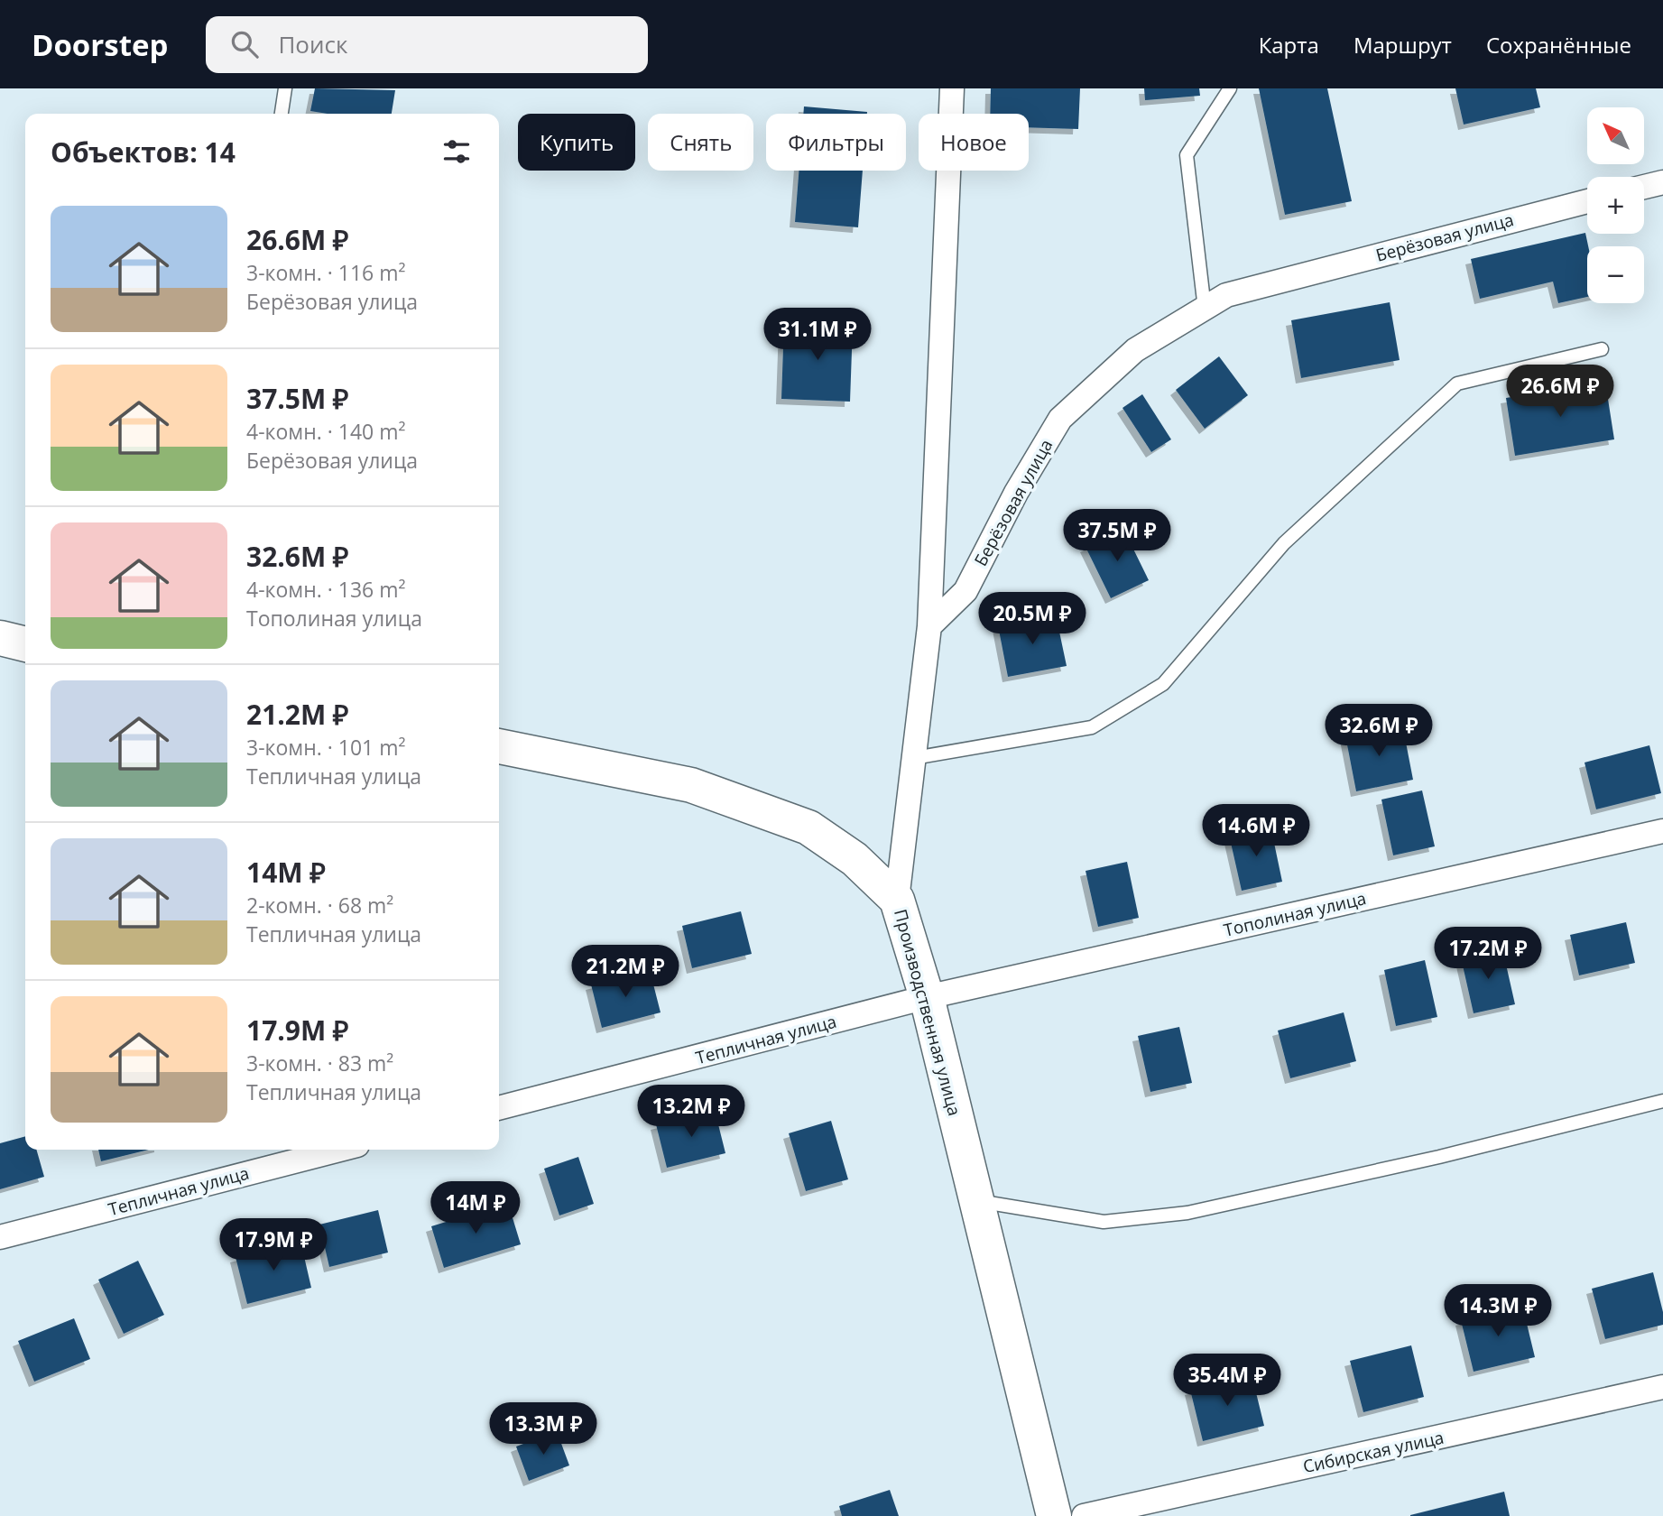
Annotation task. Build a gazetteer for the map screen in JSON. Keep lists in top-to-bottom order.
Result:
{
  "streets": {
    "street": [
      "Берёзовая улица",
      "Тополиная улица",
      "Производственная улица",
      "Тепличная улица",
      "Сибирская улица"
    ]
  },
  "crossings": [
    ["Тополиная улица", "Производственная улица"],
    ["Тополиная улица", "Тепличная улица"],
    ["Производственная улица", "Тепличная улица"]
  ],
  "north": "top left",
  "page": {
    "header": "Doorstep",
    "search": "Поиск",
    "nav": ["Карта", "Маршрут", "Сохранённые"],
    "map_buttons": ["+", "−"],
    "chip": [
      "Купить",
      "Снять",
      "Фильтры",
      "Новое"
    ],
    "heading": "Объектов: 14",
    "list": [
      {
        "name": "26.6M ₽",
        "note": "3-комн. · 116 m² · Берёзовая улица"
      },
      {
        "name": "37.5M ₽",
        "note": "4-комн. · 140 m² · Берёзовая улица"
      },
      {
        "name": "32.6M ₽",
        "note": "4-комн. · 136 m² · Тополиная улица"
      },
      {
        "name": "21.2M ₽",
        "note": "3-комн. · 101 m² · Тепличная улица"
      },
      {
        "name": "14M ₽",
        "note": "2-комн. · 68 m² · Тепличная улица"
      },
      {
        "name": "17.9M ₽",
        "note": "3-комн. · 83 m² · Тепличная улица"
      }
    ],
    "price": [
      "31.1M ₽",
      "26.6M ₽",
      "37.5M ₽",
      "20.5M ₽",
      "32.6M ₽",
      "14.6M ₽",
      "17.2M ₽",
      "21.2M ₽",
      "13.2M ₽",
      "14M ₽",
      "17.9M ₽",
      "14.3M ₽",
      "35.4M ₽",
      "13.3M ₽"
    ]
  }
}
